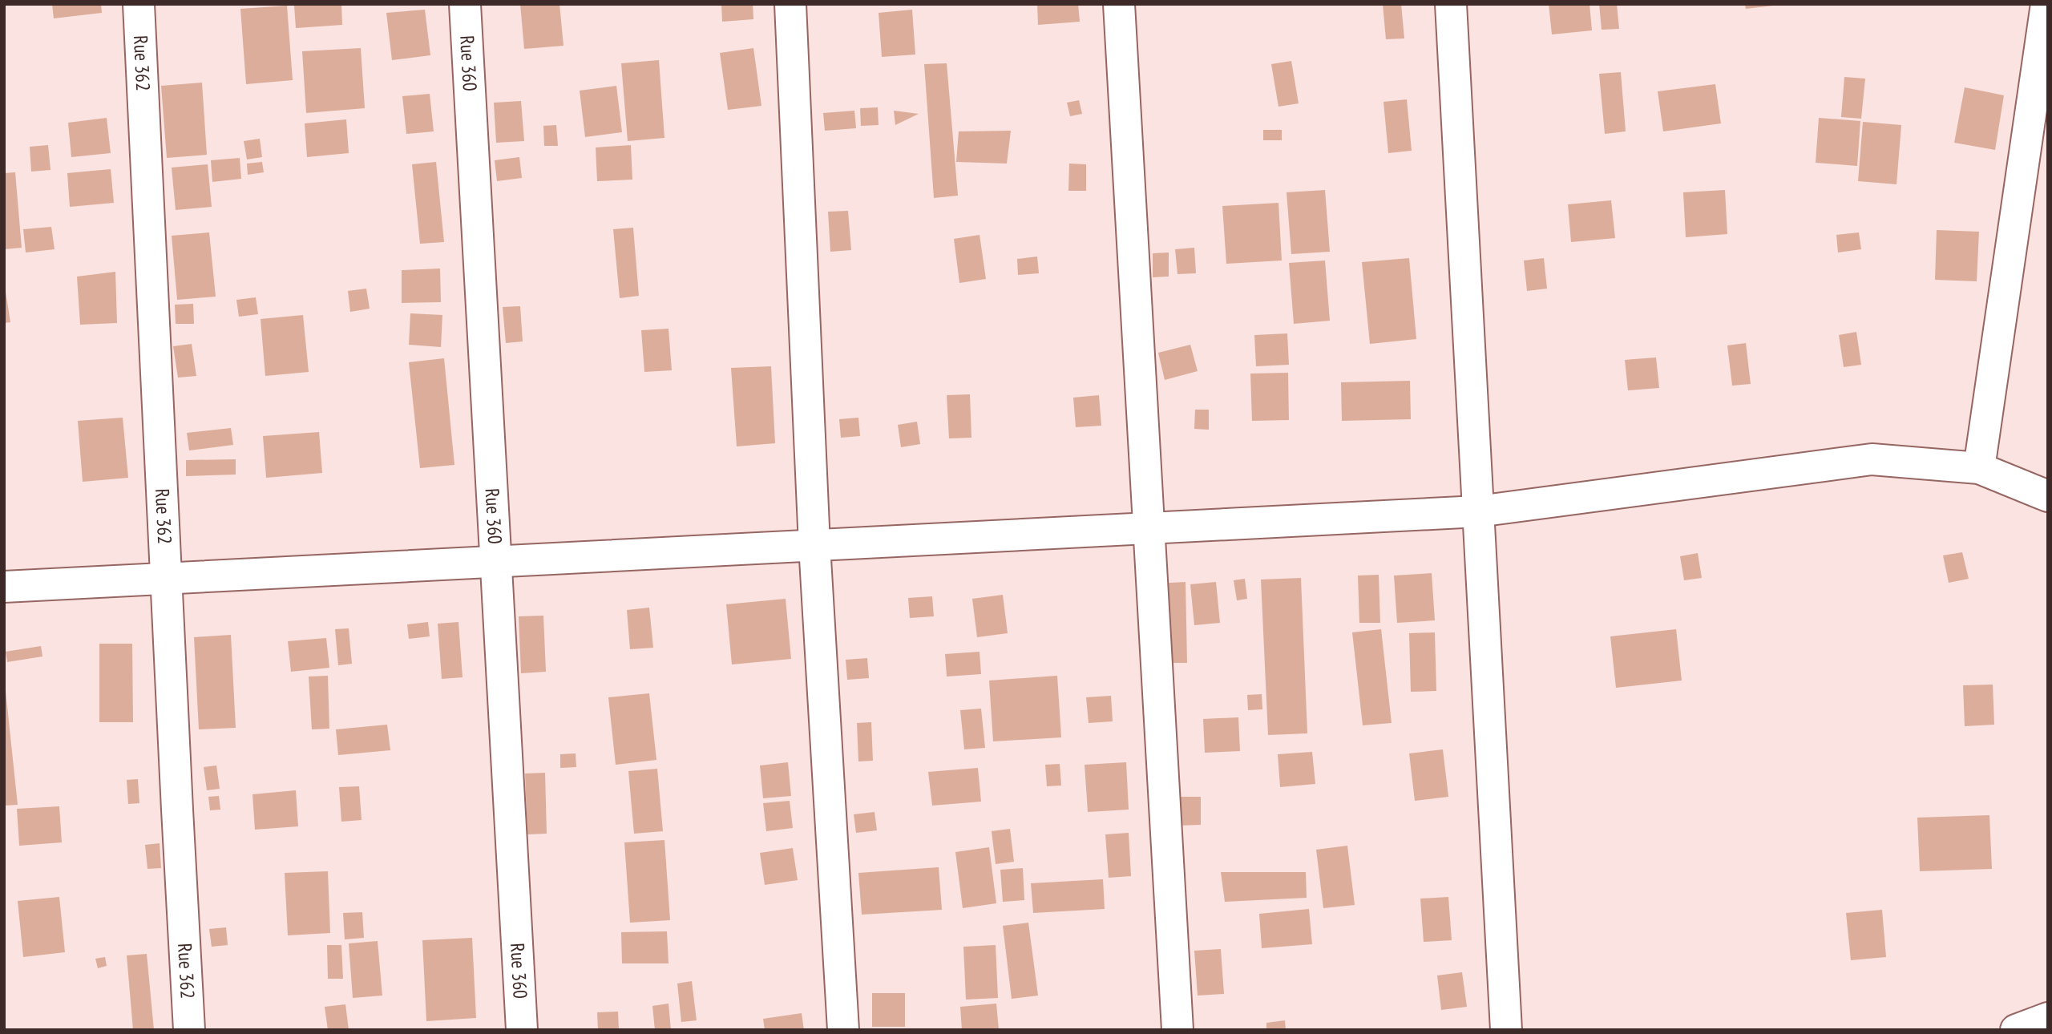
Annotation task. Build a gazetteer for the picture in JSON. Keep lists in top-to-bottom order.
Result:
{
  "streets": {
    "street": ["Rue 362", "Rue 360"]
  }
}
